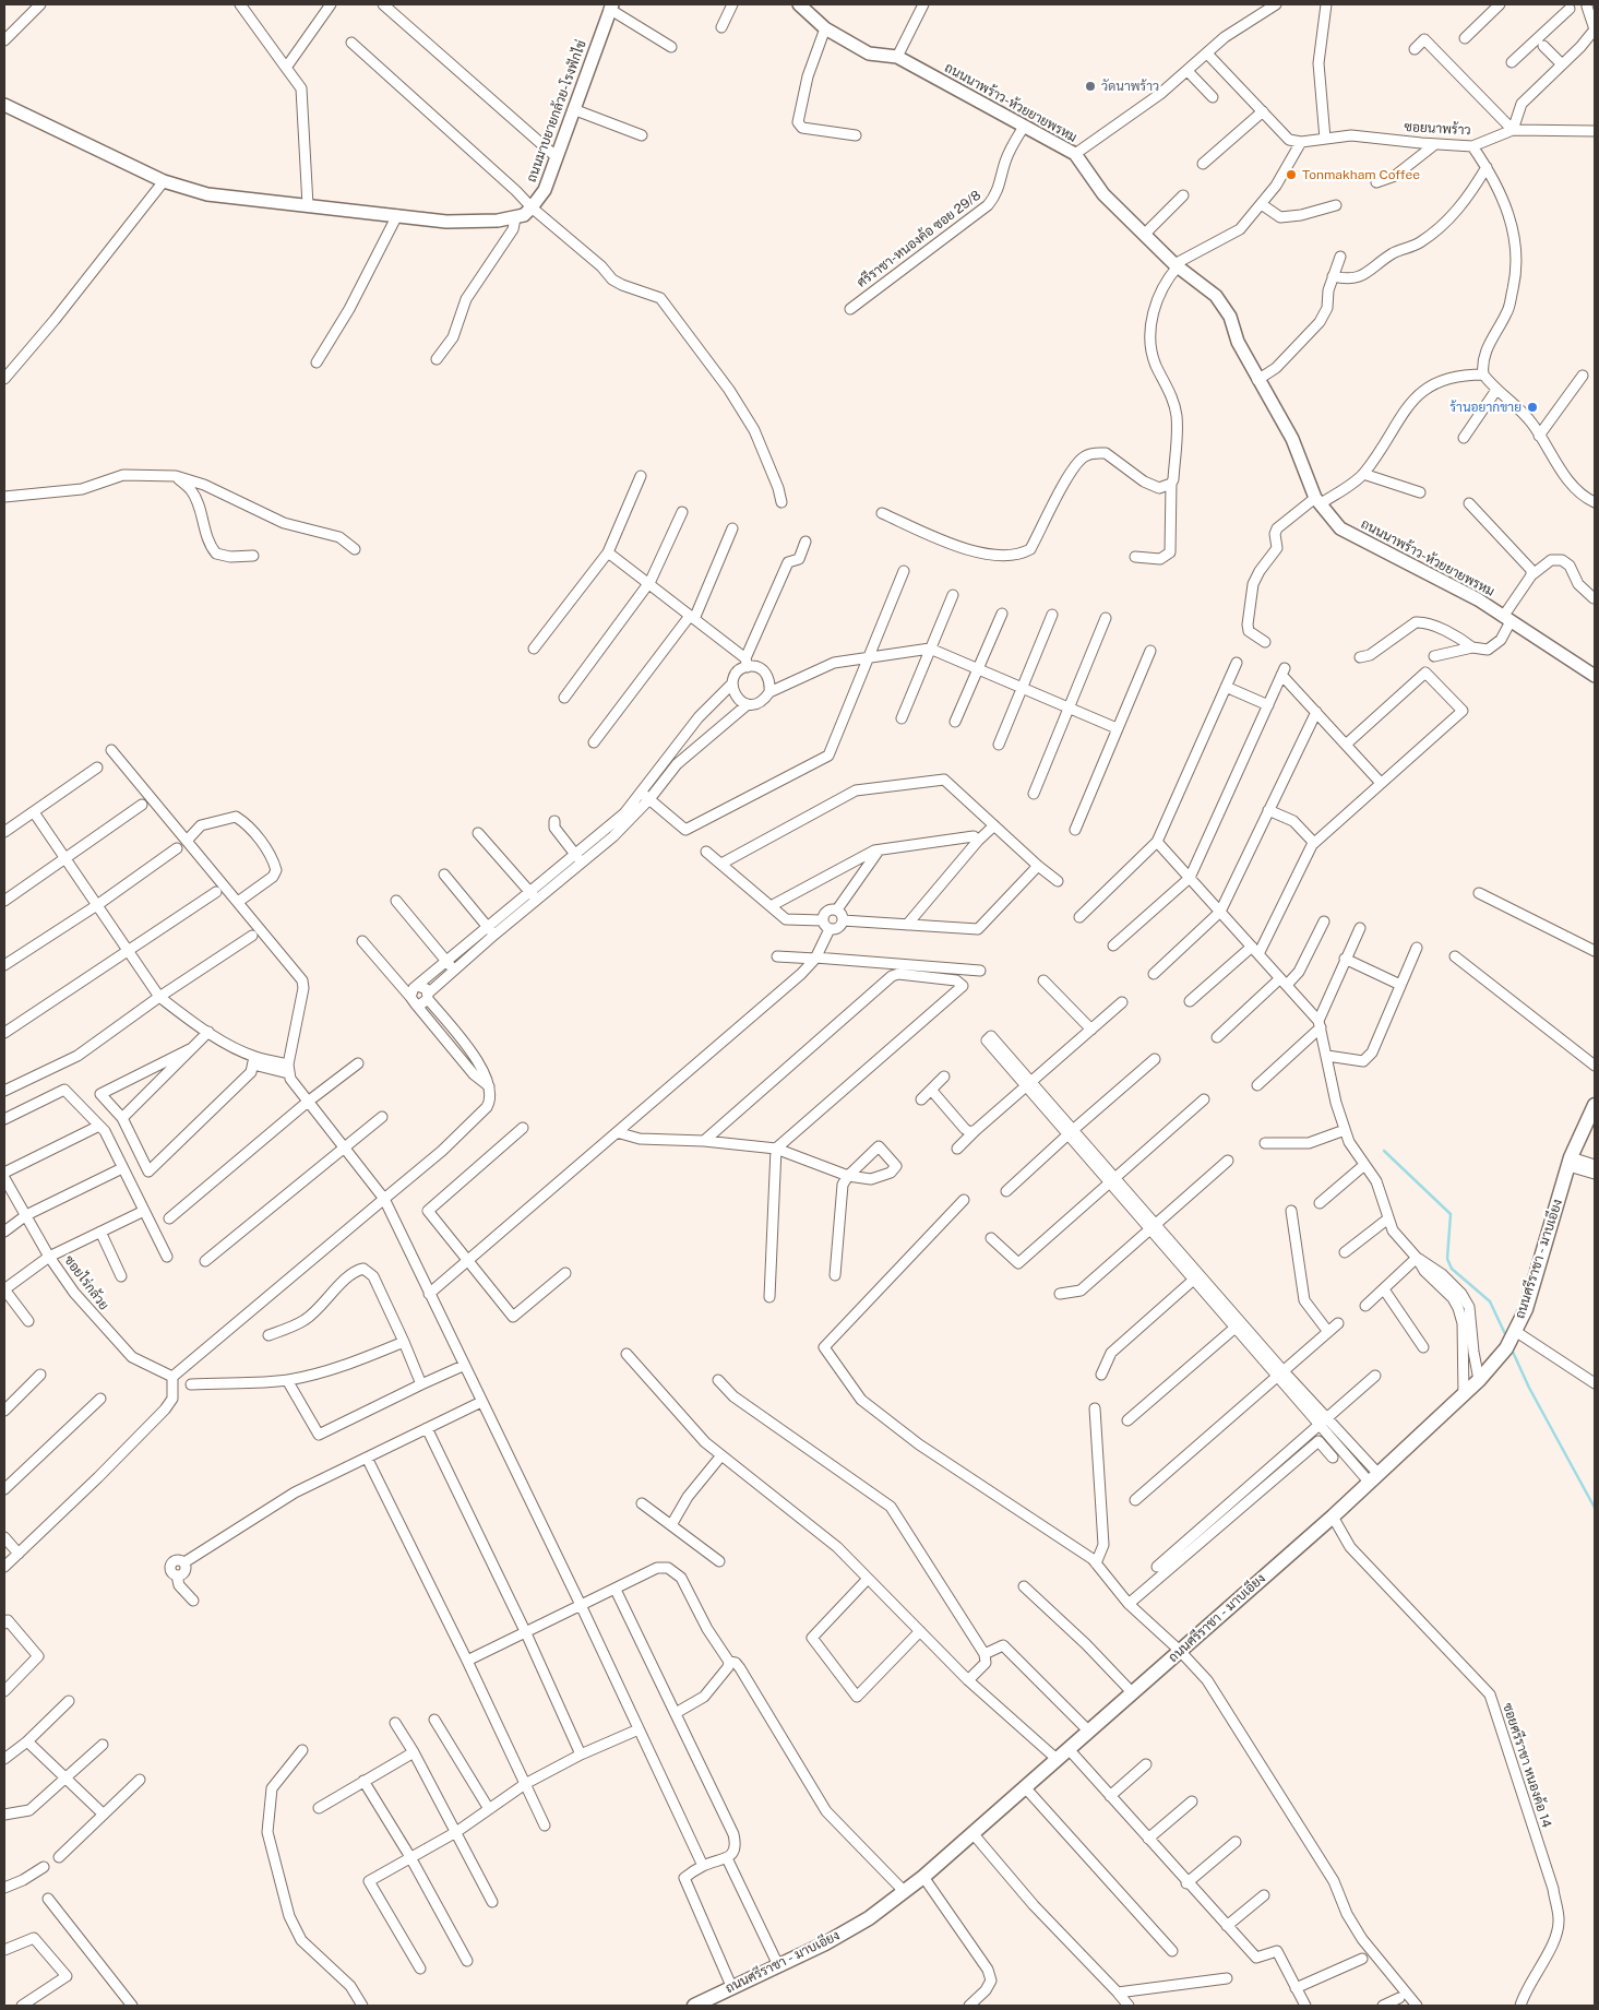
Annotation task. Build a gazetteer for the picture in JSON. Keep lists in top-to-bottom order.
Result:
{
  "streets": {
    "main road": ["ถนนศรีราชา - มาบเอียง"],
    "street": [
      "ถนนนาพร้าว-ห้วยยายพรหม",
      "ถนนมาบยายกล้วย-โรงฟักไข่",
      "ซอยนาพร้าว",
      "ศรีราชา-หนองค้อ ซอย 29/8",
      "ซอยไร่กล้วย",
      "ซอยศรีราชา หนองค้อ 14"
    ]
  },
  "crossings": [
    ["ถนนนาพร้าว-ห้วยยายพรหม", "ศรีราชา-หนองค้อ ซอย 29/8"],
    ["ถนนศรีราชา - มาบเอียง", "ซอยศรีราชา หนองค้อ 14"]
  ],
  "places": ["วัดนาพร้าว", "Tonmakham Coffee", "ร้านอยากขาย"]
}
